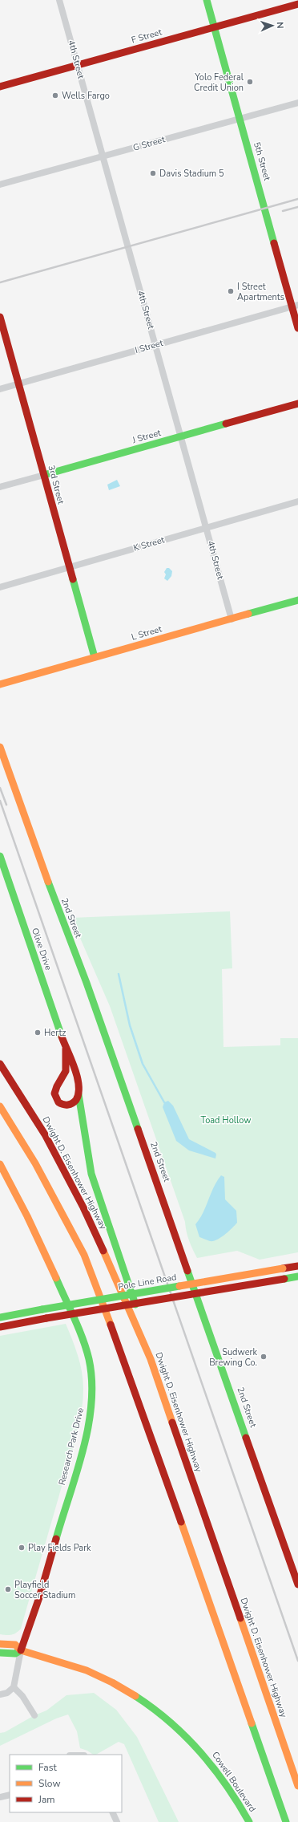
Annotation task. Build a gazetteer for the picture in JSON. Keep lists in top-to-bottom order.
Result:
{
  "streets": {
    "main road": [
      "F Street",
      "5th Street",
      "J Street",
      "3rd Street",
      "L Street",
      "2nd Street",
      "Olive Drive",
      "Dwight D. Eisenhower Highway",
      "Pole Line Road",
      "Research Park Drive",
      "Cowell Boulevard"
    ],
    "street": [
      "4th Street",
      "G Street",
      "I Street",
      "K Street"
    ]
  },
  "crossings": [
    ["F Street", "4th Street"],
    ["F Street", "5th Street"],
    ["4th Street", "G Street"],
    ["4th Street", "I Street"],
    ["4th Street", "J Street"],
    ["4th Street", "K Street"],
    ["4th Street", "L Street"],
    ["G Street", "5th Street"],
    ["5th Street", "I Street"],
    ["I Street", "3rd Street"],
    ["J Street", "3rd Street"],
    ["3rd Street", "K Street"],
    ["3rd Street", "L Street"],
    ["Research Park Drive", "Cowell Boulevard"]
  ],
  "parks": ["Toad Hollow"],
  "places": [
    "Yolo Federal Credit Union",
    "Wells Fargo",
    "Davis Stadium 5",
    "I Street Apartments",
    "Hertz",
    "Sudwerk Brewing Co.",
    "Play Fields Park",
    "Playfield Soccer Stadium"
  ],
  "legend": ["Fast", "Slow", "Jam"],
  "north": "right"
}
